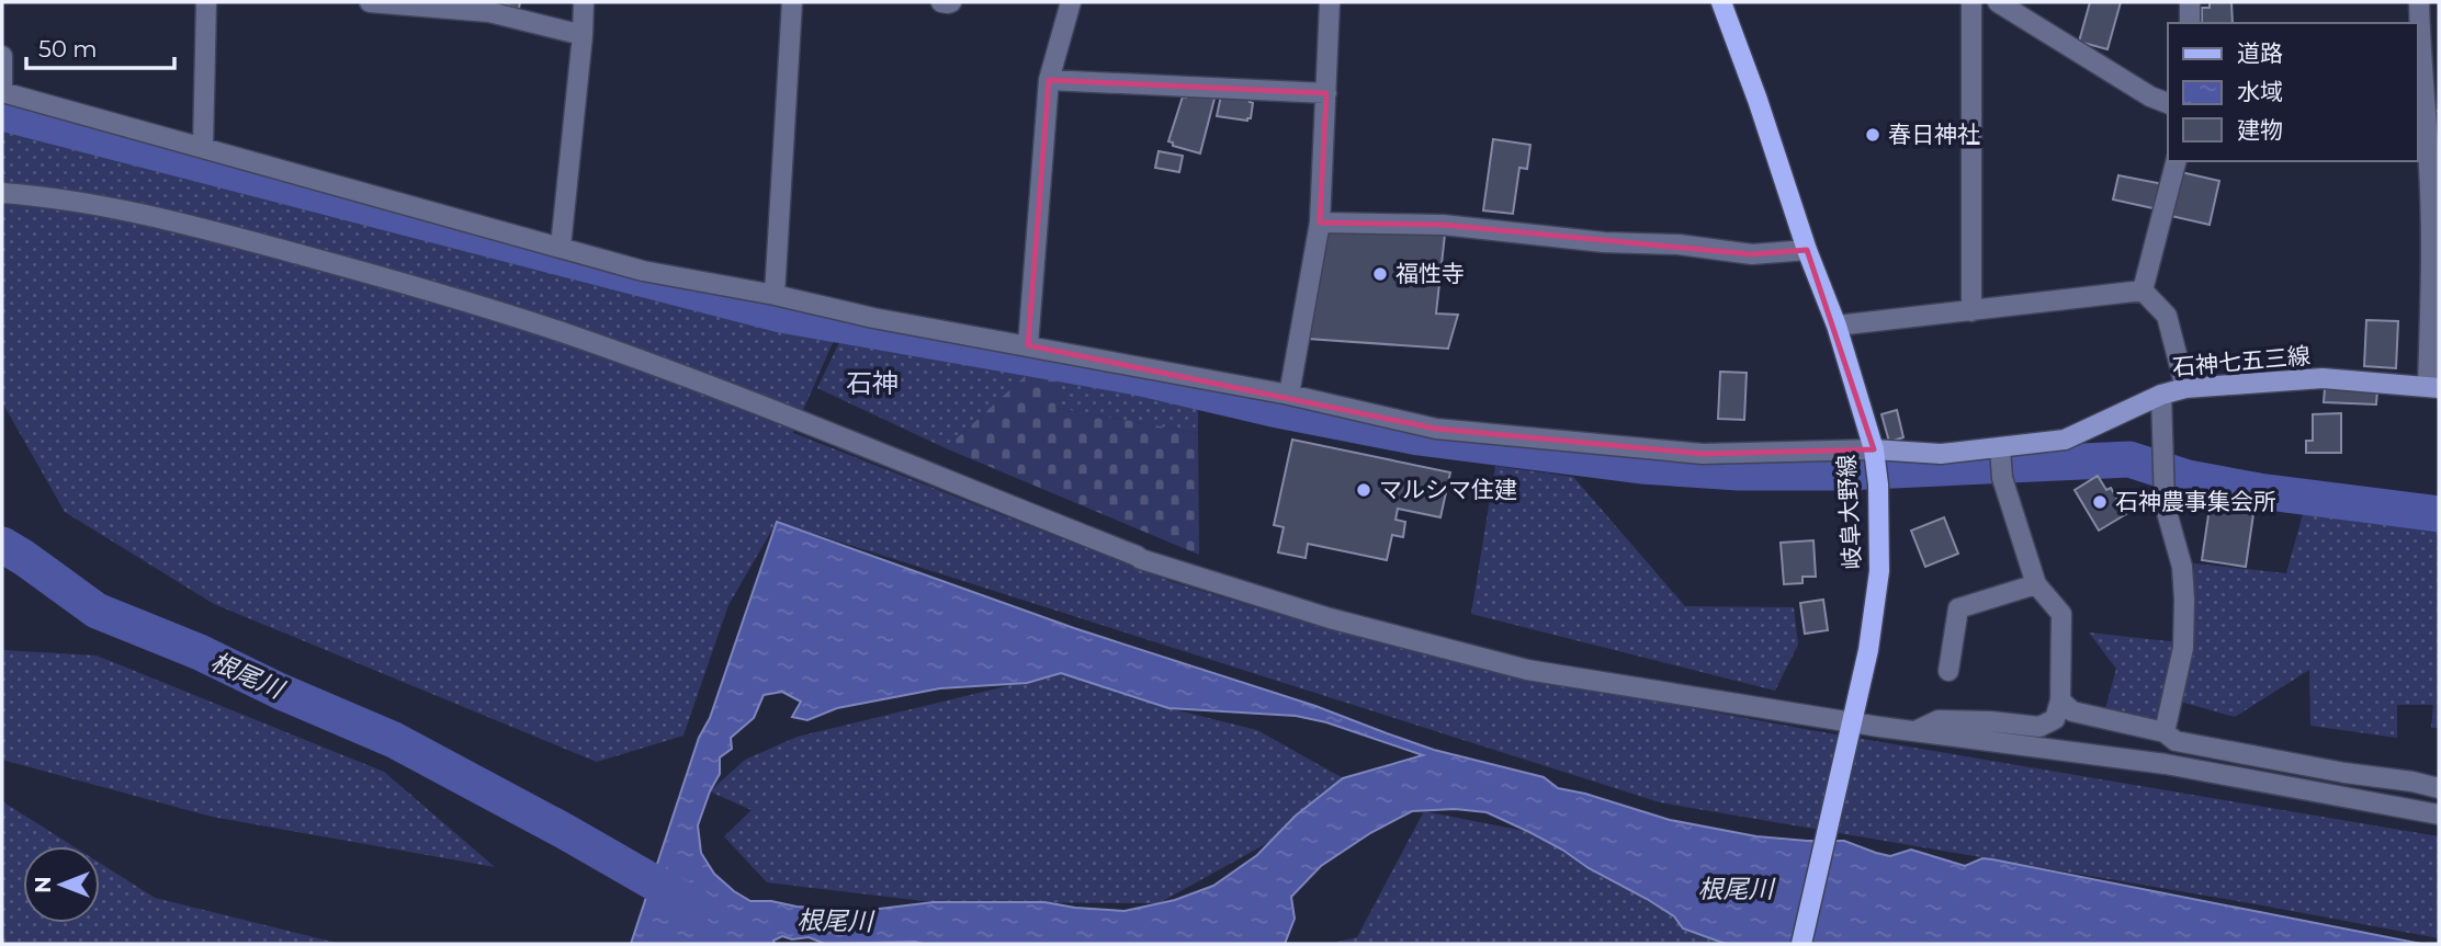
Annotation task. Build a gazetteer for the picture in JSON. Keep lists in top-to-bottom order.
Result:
{
  "streets": {
    "main road": ["石神七五三線", "岐阜大野線"]
  },
  "crossings": [
    ["石神七五三線", "岐阜大野線"]
  ],
  "districts": ["石神"],
  "water": ["根尾川"],
  "places": [
    "春日神社",
    "福性寺",
    "マルシマ住建",
    "石神農事集会所"
  ],
  "legend": ["道路", "水域", "建物"],
  "scale_bar": "50 m",
  "north": "left"
}
